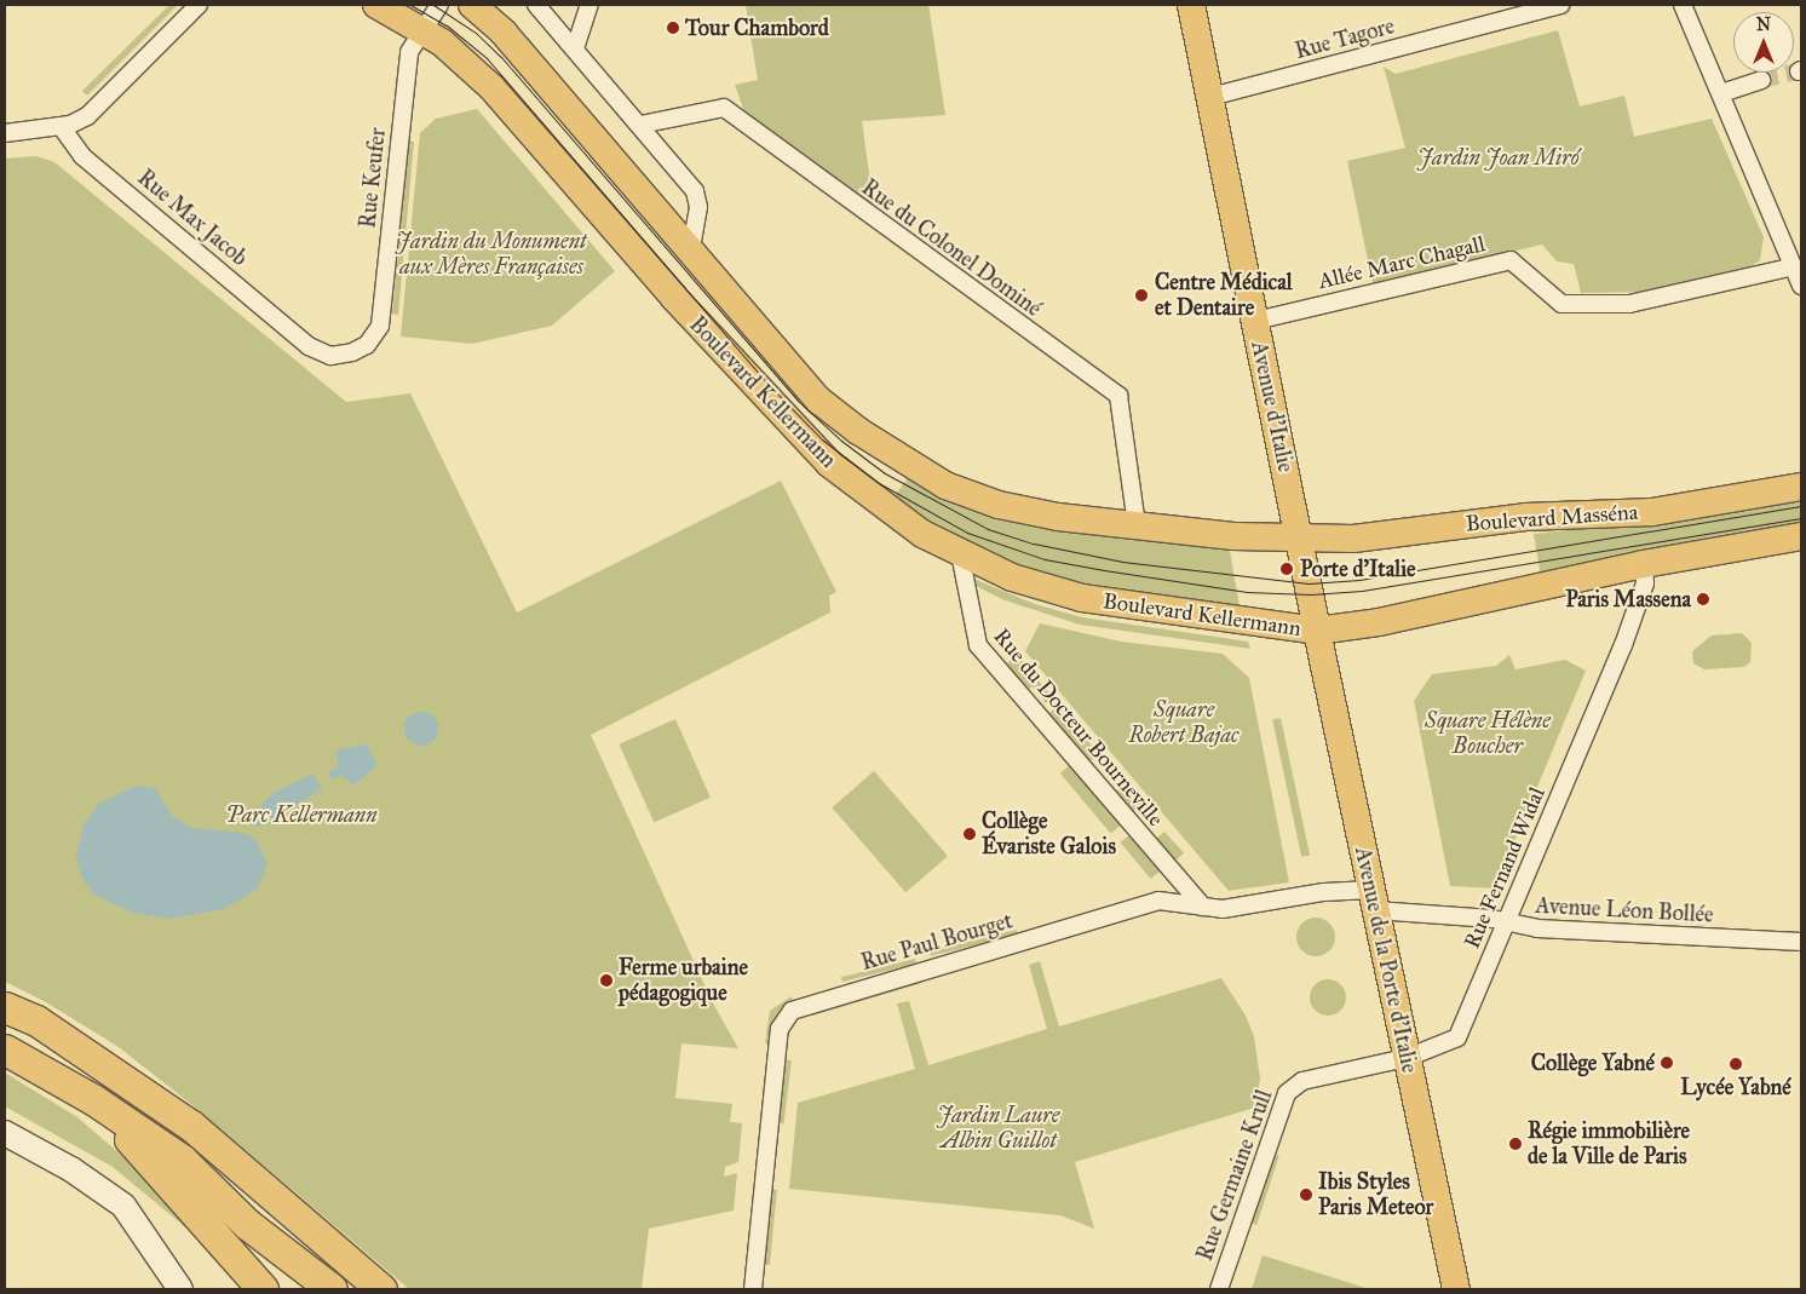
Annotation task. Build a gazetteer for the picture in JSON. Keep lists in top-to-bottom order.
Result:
{
  "streets": {
    "main road": [
      "Boulevard Kellermann",
      "Avenue d'Italie",
      "Boulevard Masséna",
      "Avenue de la Porte d'Italie"
    ],
    "street": [
      "Rue Tagore",
      "Rue Keufer",
      "Rue Max Jacob",
      "Rue du Colonel Dominé",
      "Allée Marc Chagall",
      "Rue du Docteur Bourneville",
      "Rue Fernand Widal",
      "Avenue Léon Bollée",
      "Rue Paul Bourget",
      "Rue Germaine Krull"
    ]
  },
  "crossings": [
    ["Rue Tagore", "Avenue d'Italie"],
    ["Rue Keufer", "Rue Max Jacob"],
    ["Rue Keufer", "Boulevard Kellermann"],
    ["Rue du Colonel Dominé", "Boulevard Kellermann"],
    ["Allée Marc Chagall", "Avenue d'Italie"],
    ["Boulevard Kellermann", "Avenue d'Italie"],
    ["Boulevard Kellermann", "Boulevard Masséna"],
    ["Boulevard Kellermann", "Rue du Docteur Bourneville"],
    ["Boulevard Kellermann", "Avenue de la Porte d'Italie"],
    ["Avenue d'Italie", "Boulevard Masséna"],
    ["Avenue d'Italie", "Avenue de la Porte d'Italie"],
    ["Rue du Docteur Bourneville", "Rue Paul Bourget"],
    ["Rue Fernand Widal", "Avenue Léon Bollée"],
    ["Rue Fernand Widal", "Avenue de la Porte d'Italie"],
    ["Rue Fernand Widal", "Rue Germaine Krull"],
    ["Avenue Léon Bollée", "Rue Paul Bourget"],
    ["Avenue Léon Bollée", "Avenue de la Porte d'Italie"],
    ["Rue Paul Bourget", "Avenue de la Porte d'Italie"],
    ["Avenue de la Porte d'Italie", "Rue Germaine Krull"]
  ],
  "parks": [
    "Jardin Joan Miró",
    "Jardin du Monument aux Mères Françaises",
    "Square Robert Bajac",
    "Square Hélène Boucher",
    "Parc Kellermann",
    "Jardin Laure Albin Guillot"
  ],
  "places": [
    "Tour Chambord",
    "Centre Médical et Dentaire",
    "Porte d'Italie",
    "Paris Massena",
    "Collège Évariste Galois",
    "Ferme urbaine pédagogique",
    "Collège Yabné",
    "Lycée Yabné",
    "Régie immobilière de la Ville de Paris",
    "Ibis Styles Paris Meteor"
  ],
  "north": "top"
}
